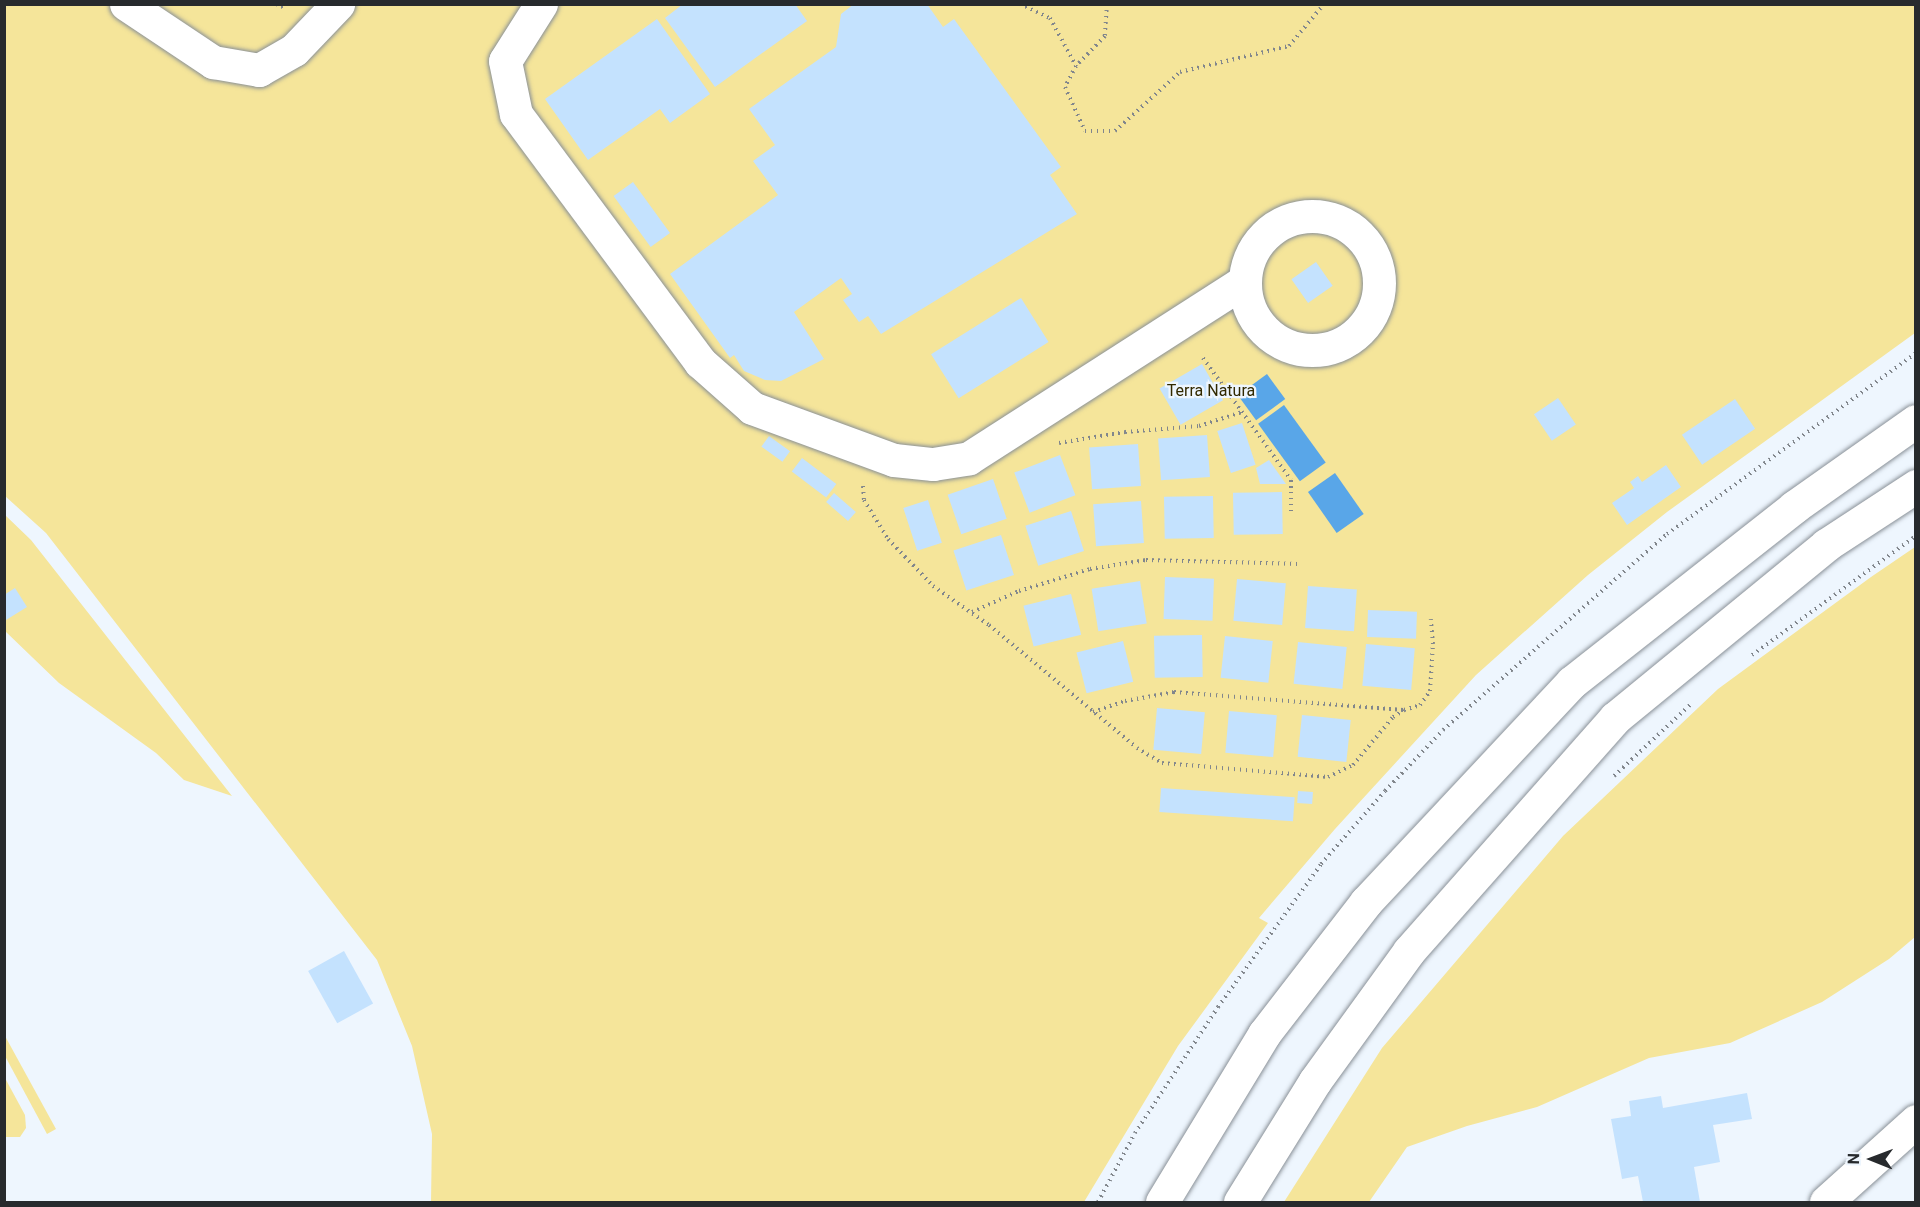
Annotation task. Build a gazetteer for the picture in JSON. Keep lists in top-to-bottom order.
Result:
{
  "parks": ["Terra Natura"],
  "north": "left"
}
